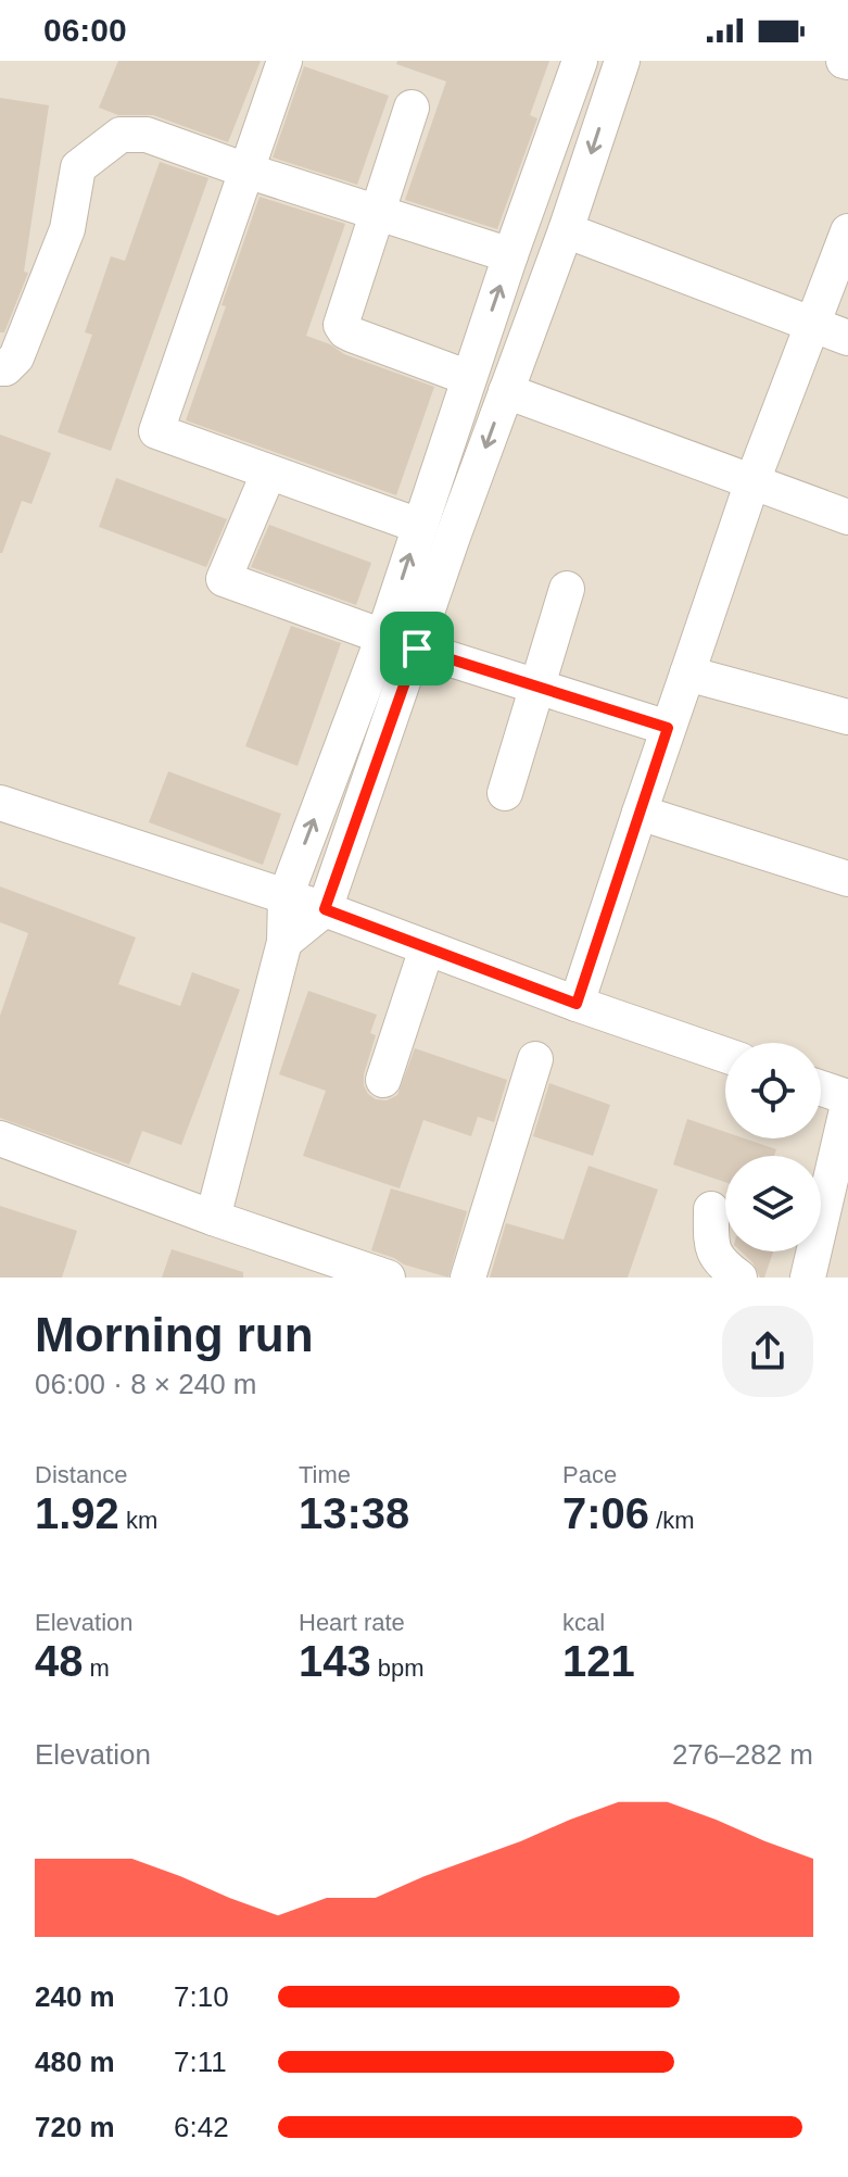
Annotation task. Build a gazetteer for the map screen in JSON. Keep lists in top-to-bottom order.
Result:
{
  "page": {
    "status": "06:00",
    "heading": ["Morning run", "06:00 · 8 × 240 m"],
    "stats": [
      ["Distance", "1.92 km"],
      ["Time", "13:38"],
      ["Pace", "7:06 /km"],
      ["Elevation", "48 m"],
      ["Heart rate", "143 bpm"],
      ["kcal", "121"]
    ],
    "chart": ["Elevation", "276–282 m"],
    "list": [
      {
        "name": "240 m",
        "note": "7:10"
      },
      {
        "name": "480 m",
        "note": "7:11"
      },
      {
        "name": "720 m",
        "note": "6:42"
      }
    ]
  }
}
